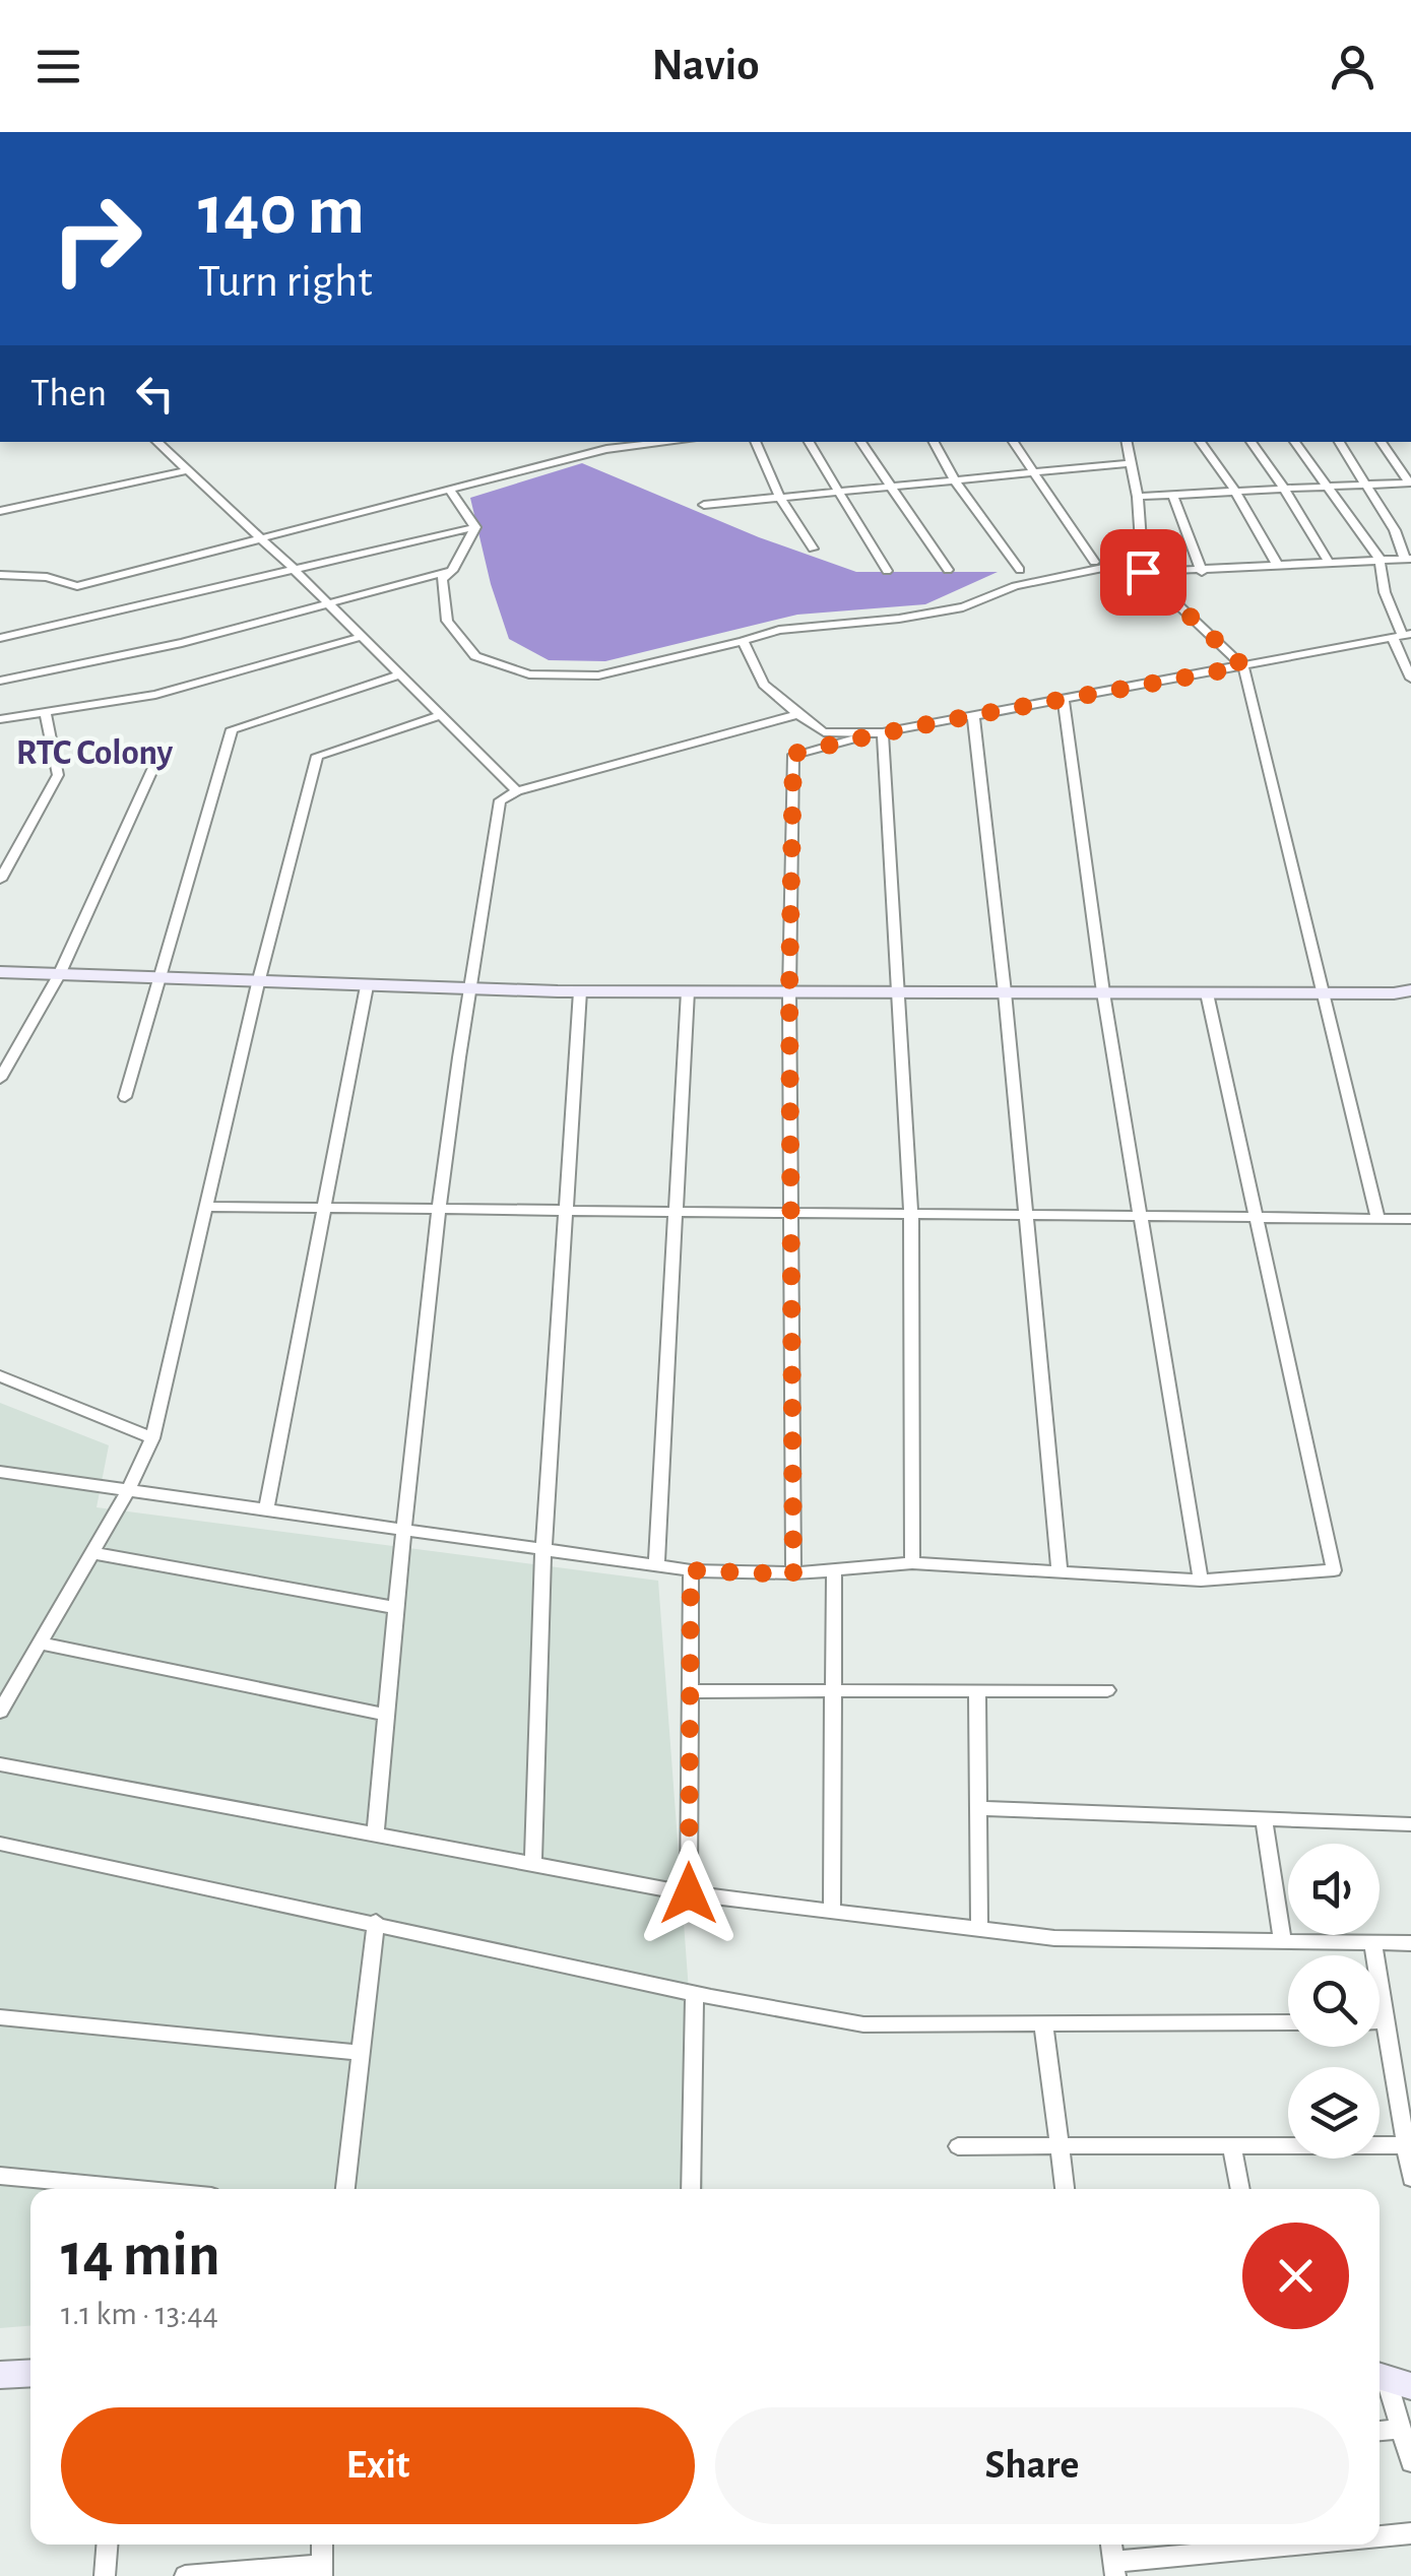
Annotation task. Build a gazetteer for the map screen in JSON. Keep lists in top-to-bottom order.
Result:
{
  "districts": ["RTC Colony"],
  "page": {
    "header": "Navio",
    "turn": ["140 m", "Turn right"],
    "then": "Then",
    "heading": ["14 min", "1.1 km · 13:44"],
    "buttons": ["Exit", "Share"]
  }
}
